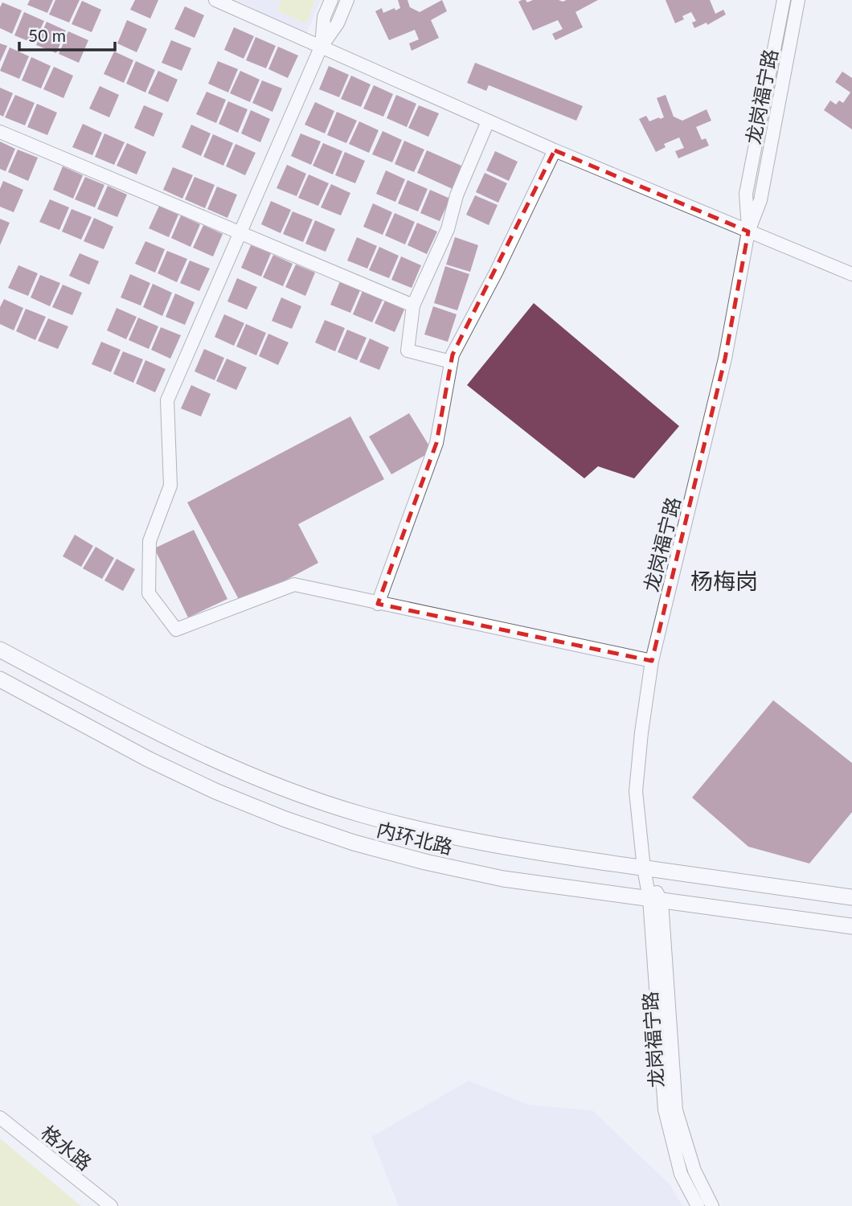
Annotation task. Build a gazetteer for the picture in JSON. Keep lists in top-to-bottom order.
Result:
{
  "streets": {
    "main road": ["内环北路"],
    "street": ["龙岗福宁路", "格水路"]
  },
  "crossings": [
    ["龙岗福宁路", "内环北路"]
  ],
  "districts": ["杨梅岗"],
  "scale_bar": "50 m"
}
